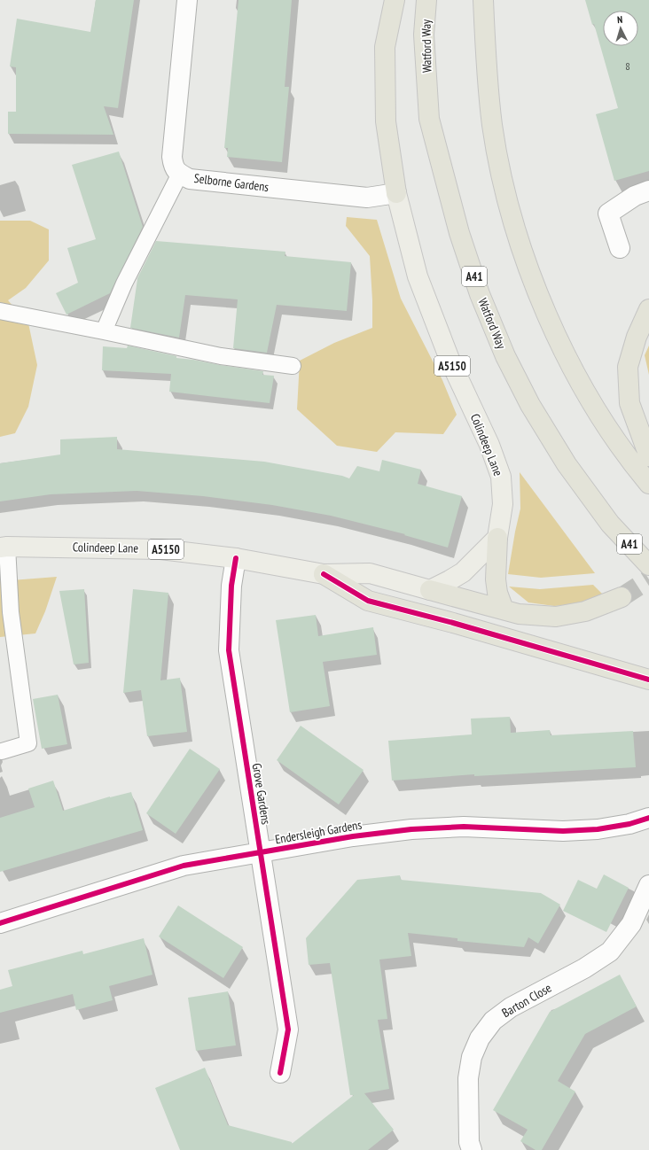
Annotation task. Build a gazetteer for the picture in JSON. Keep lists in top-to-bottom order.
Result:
{
  "streets": {
    "highway": ["Watford Way", "A41", "A5150"],
    "main road": ["Colindeep Lane"],
    "street": [
      "Selborne Gardens",
      "Grove Gardens",
      "Endersleigh Gardens",
      "Barton Close"
    ]
  },
  "crossings": [
    ["Selborne Gardens", "A5150"],
    ["Selborne Gardens", "Colindeep Lane"],
    ["A5150", "Colindeep Lane"],
    ["Colindeep Lane", "Grove Gardens"],
    ["Grove Gardens", "Endersleigh Gardens"]
  ],
  "house_numbers": ["8"],
  "north": "top"
}
